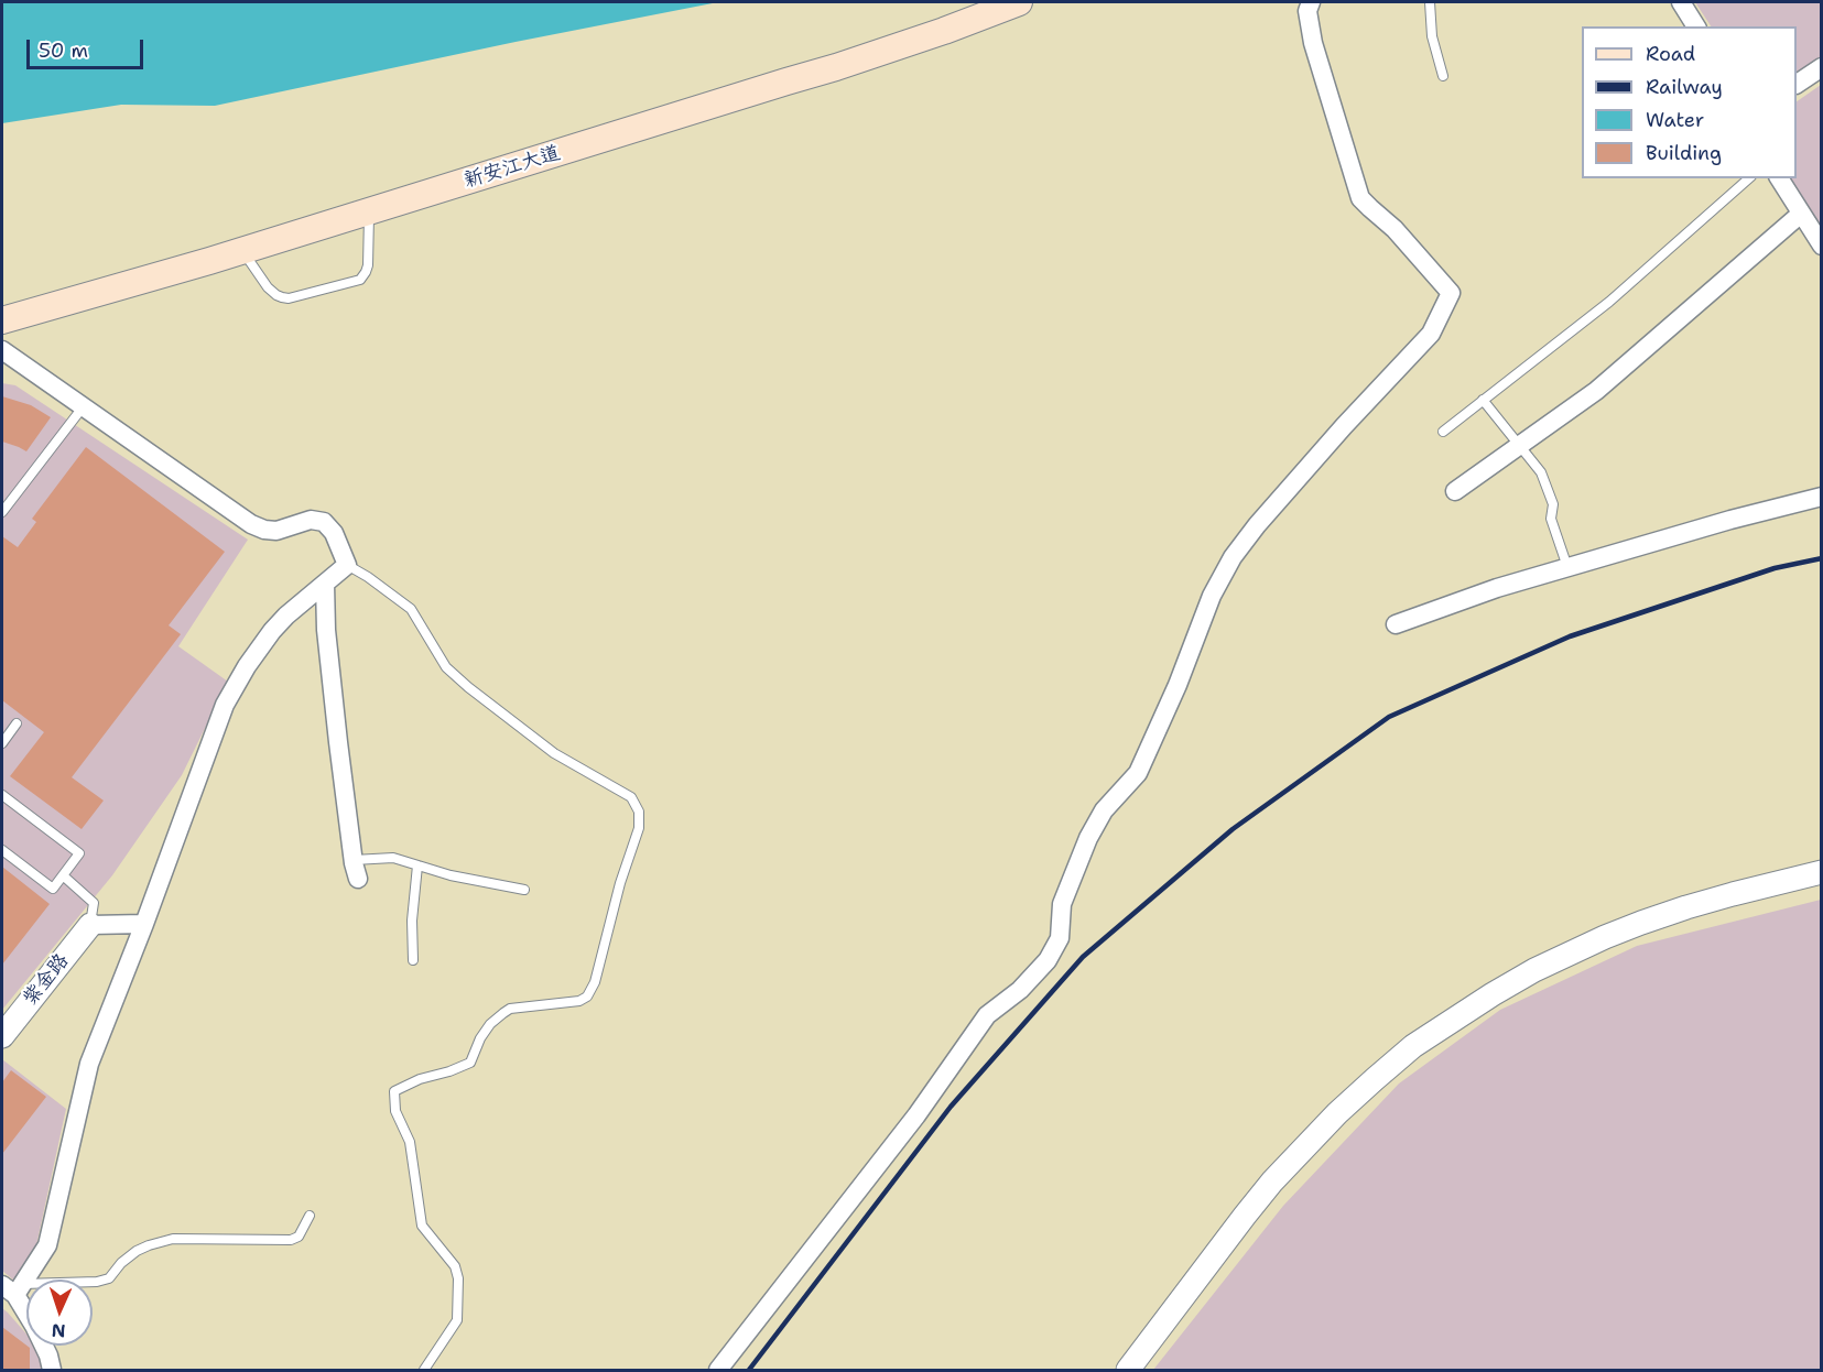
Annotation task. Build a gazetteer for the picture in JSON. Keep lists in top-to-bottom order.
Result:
{
  "streets": {
    "main road": ["新安江大道"],
    "street": ["紫金路"]
  },
  "legend": [
    "Road",
    "Railway",
    "Water",
    "Building"
  ],
  "scale_bar": "50 m",
  "north": "bottom"
}
